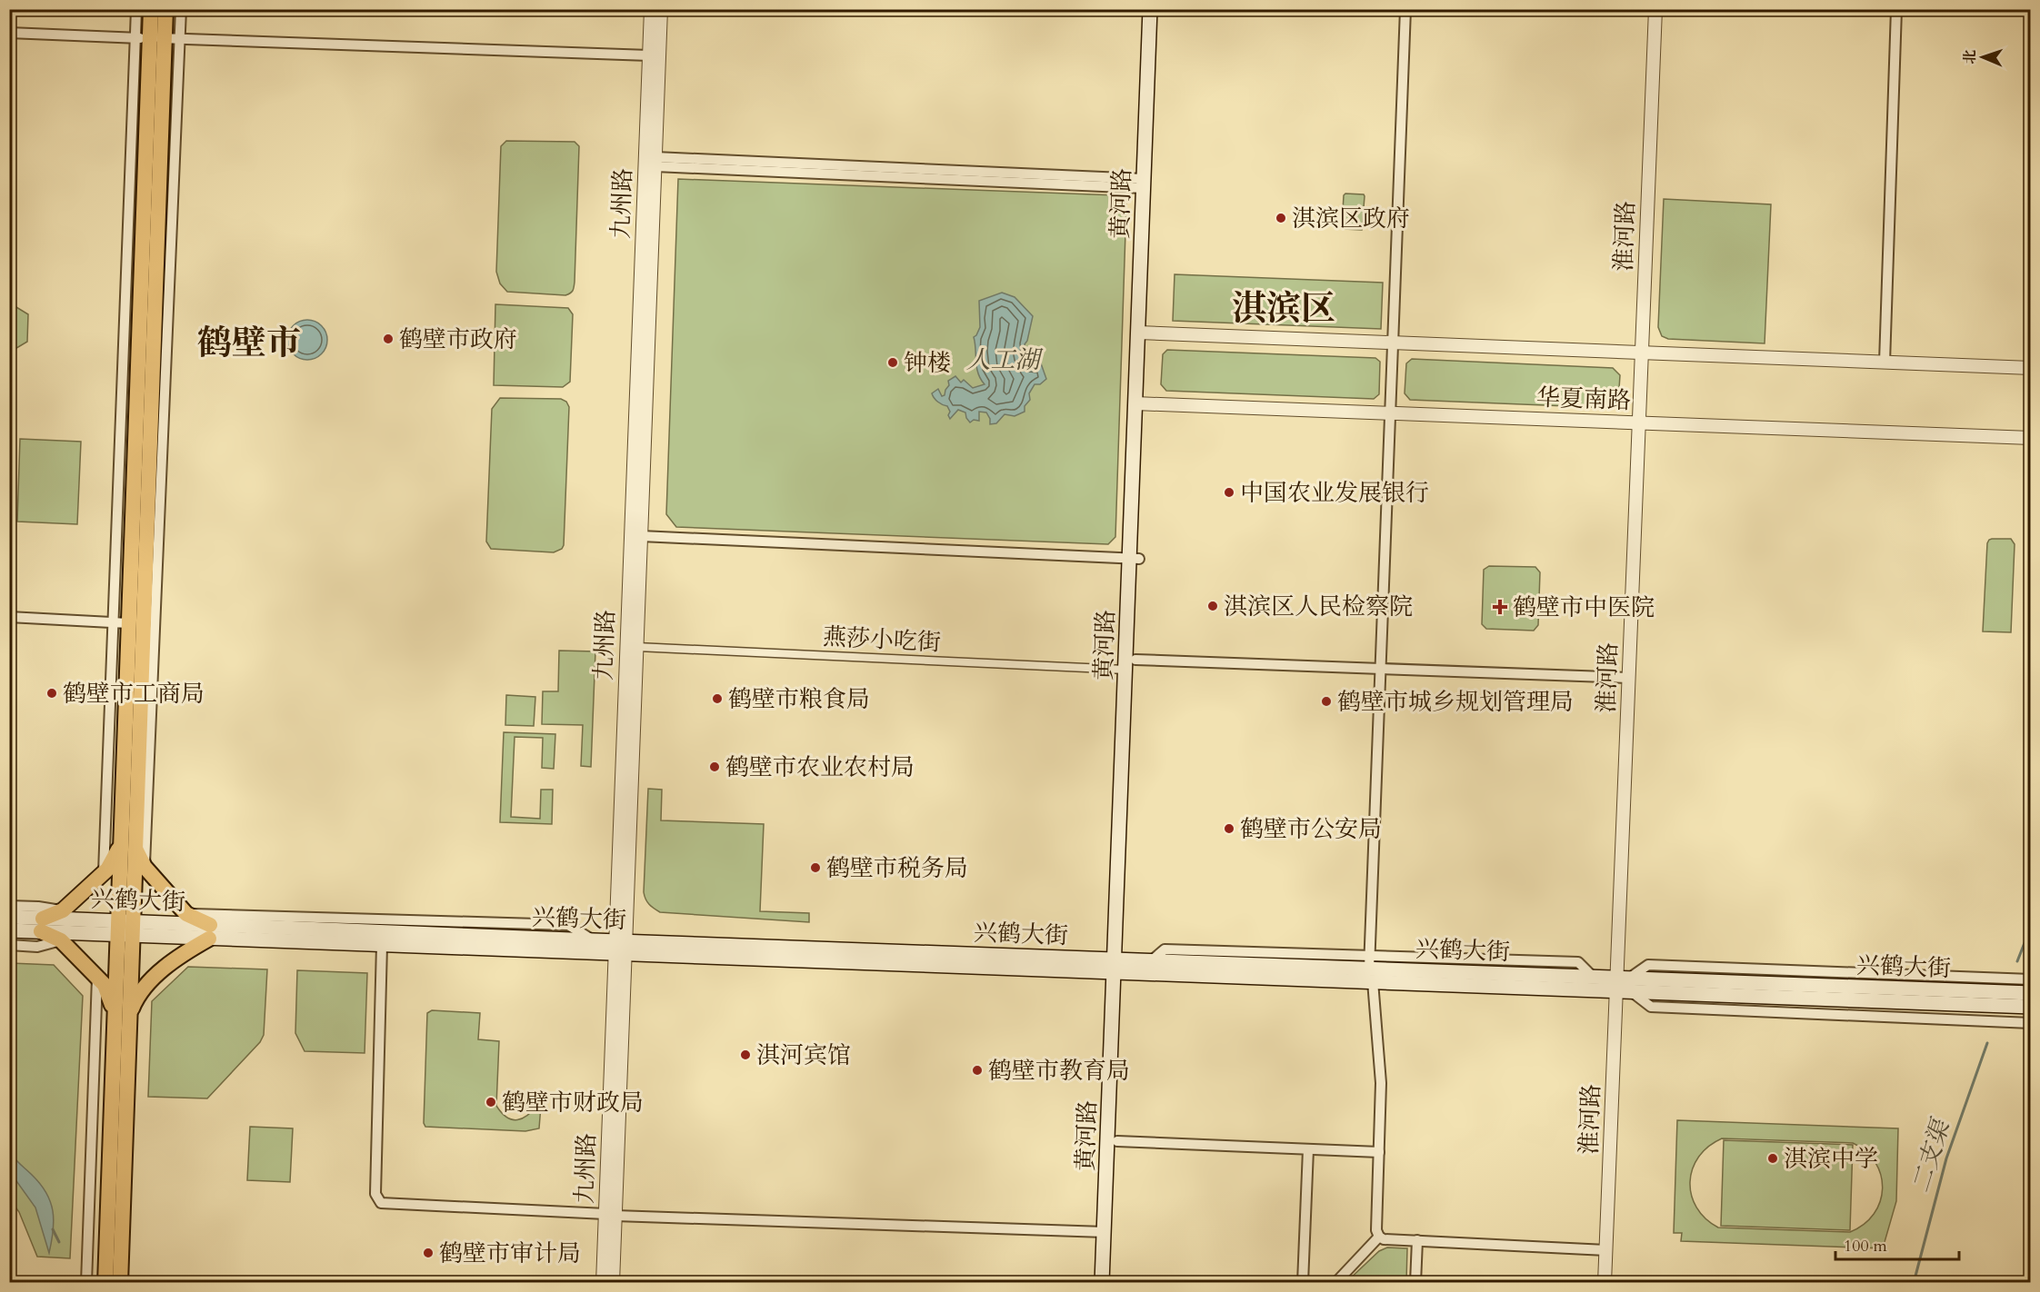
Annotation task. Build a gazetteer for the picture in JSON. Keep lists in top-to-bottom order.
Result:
{
  "streets": {
    "main road": ["黄河路", "兴鹤大街"],
    "street": [
      "九州路",
      "淮河路",
      "华夏南路",
      "燕莎小吃街"
    ]
  },
  "crossings": [
    ["九州路", "燕莎小吃街"],
    ["九州路", "兴鹤大街"],
    ["黄河路", "华夏南路"],
    ["黄河路", "燕莎小吃街"],
    ["黄河路", "兴鹤大街"],
    ["淮河路", "华夏南路"],
    ["淮河路", "兴鹤大街"]
  ],
  "districts": ["淇滨区", "鹤壁市"],
  "water": ["人工湖", "二支渠"],
  "places": {
    "other": [
      "淇滨区政府",
      "鹤壁市政府",
      "钟楼",
      "中国农业发展银行",
      "淇滨区人民检察院",
      "鹤壁市工商局",
      "鹤壁市粮食局",
      "鹤壁市城乡规划管理局",
      "鹤壁市农业农村局",
      "鹤壁市公安局",
      "鹤壁市税务局",
      "淇河宾馆",
      "鹤壁市教育局",
      "鹤壁市财政局",
      "淇滨中学",
      "鹤壁市审计局"
    ],
    "health": ["鹤壁市中医院"]
  },
  "scale_bar": "100 m",
  "north": "left"
}
